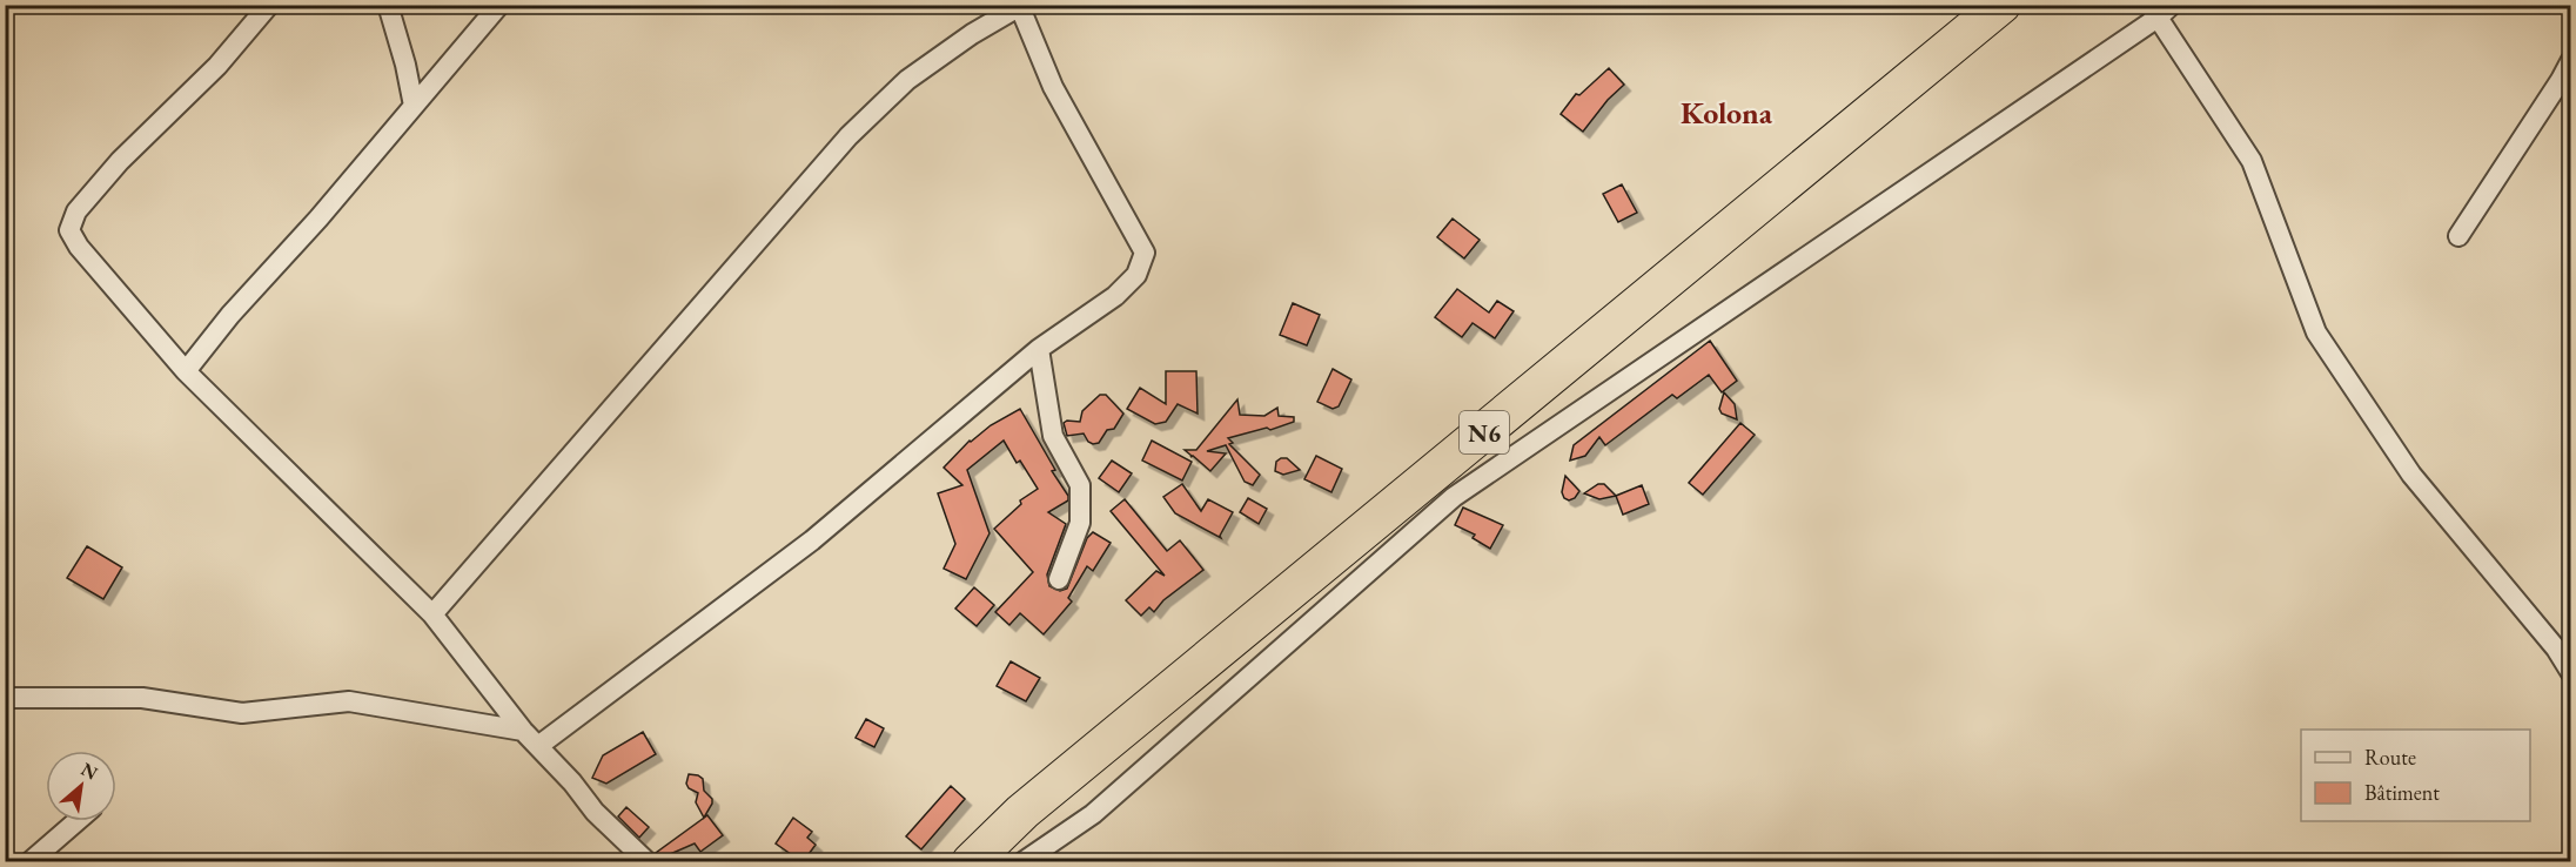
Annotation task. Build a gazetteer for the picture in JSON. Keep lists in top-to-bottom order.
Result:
{
  "streets": {
    "highway": ["N6"]
  },
  "districts": ["Kolona"],
  "legend": ["Route", "Bâtiment"],
  "north": "top right"
}
